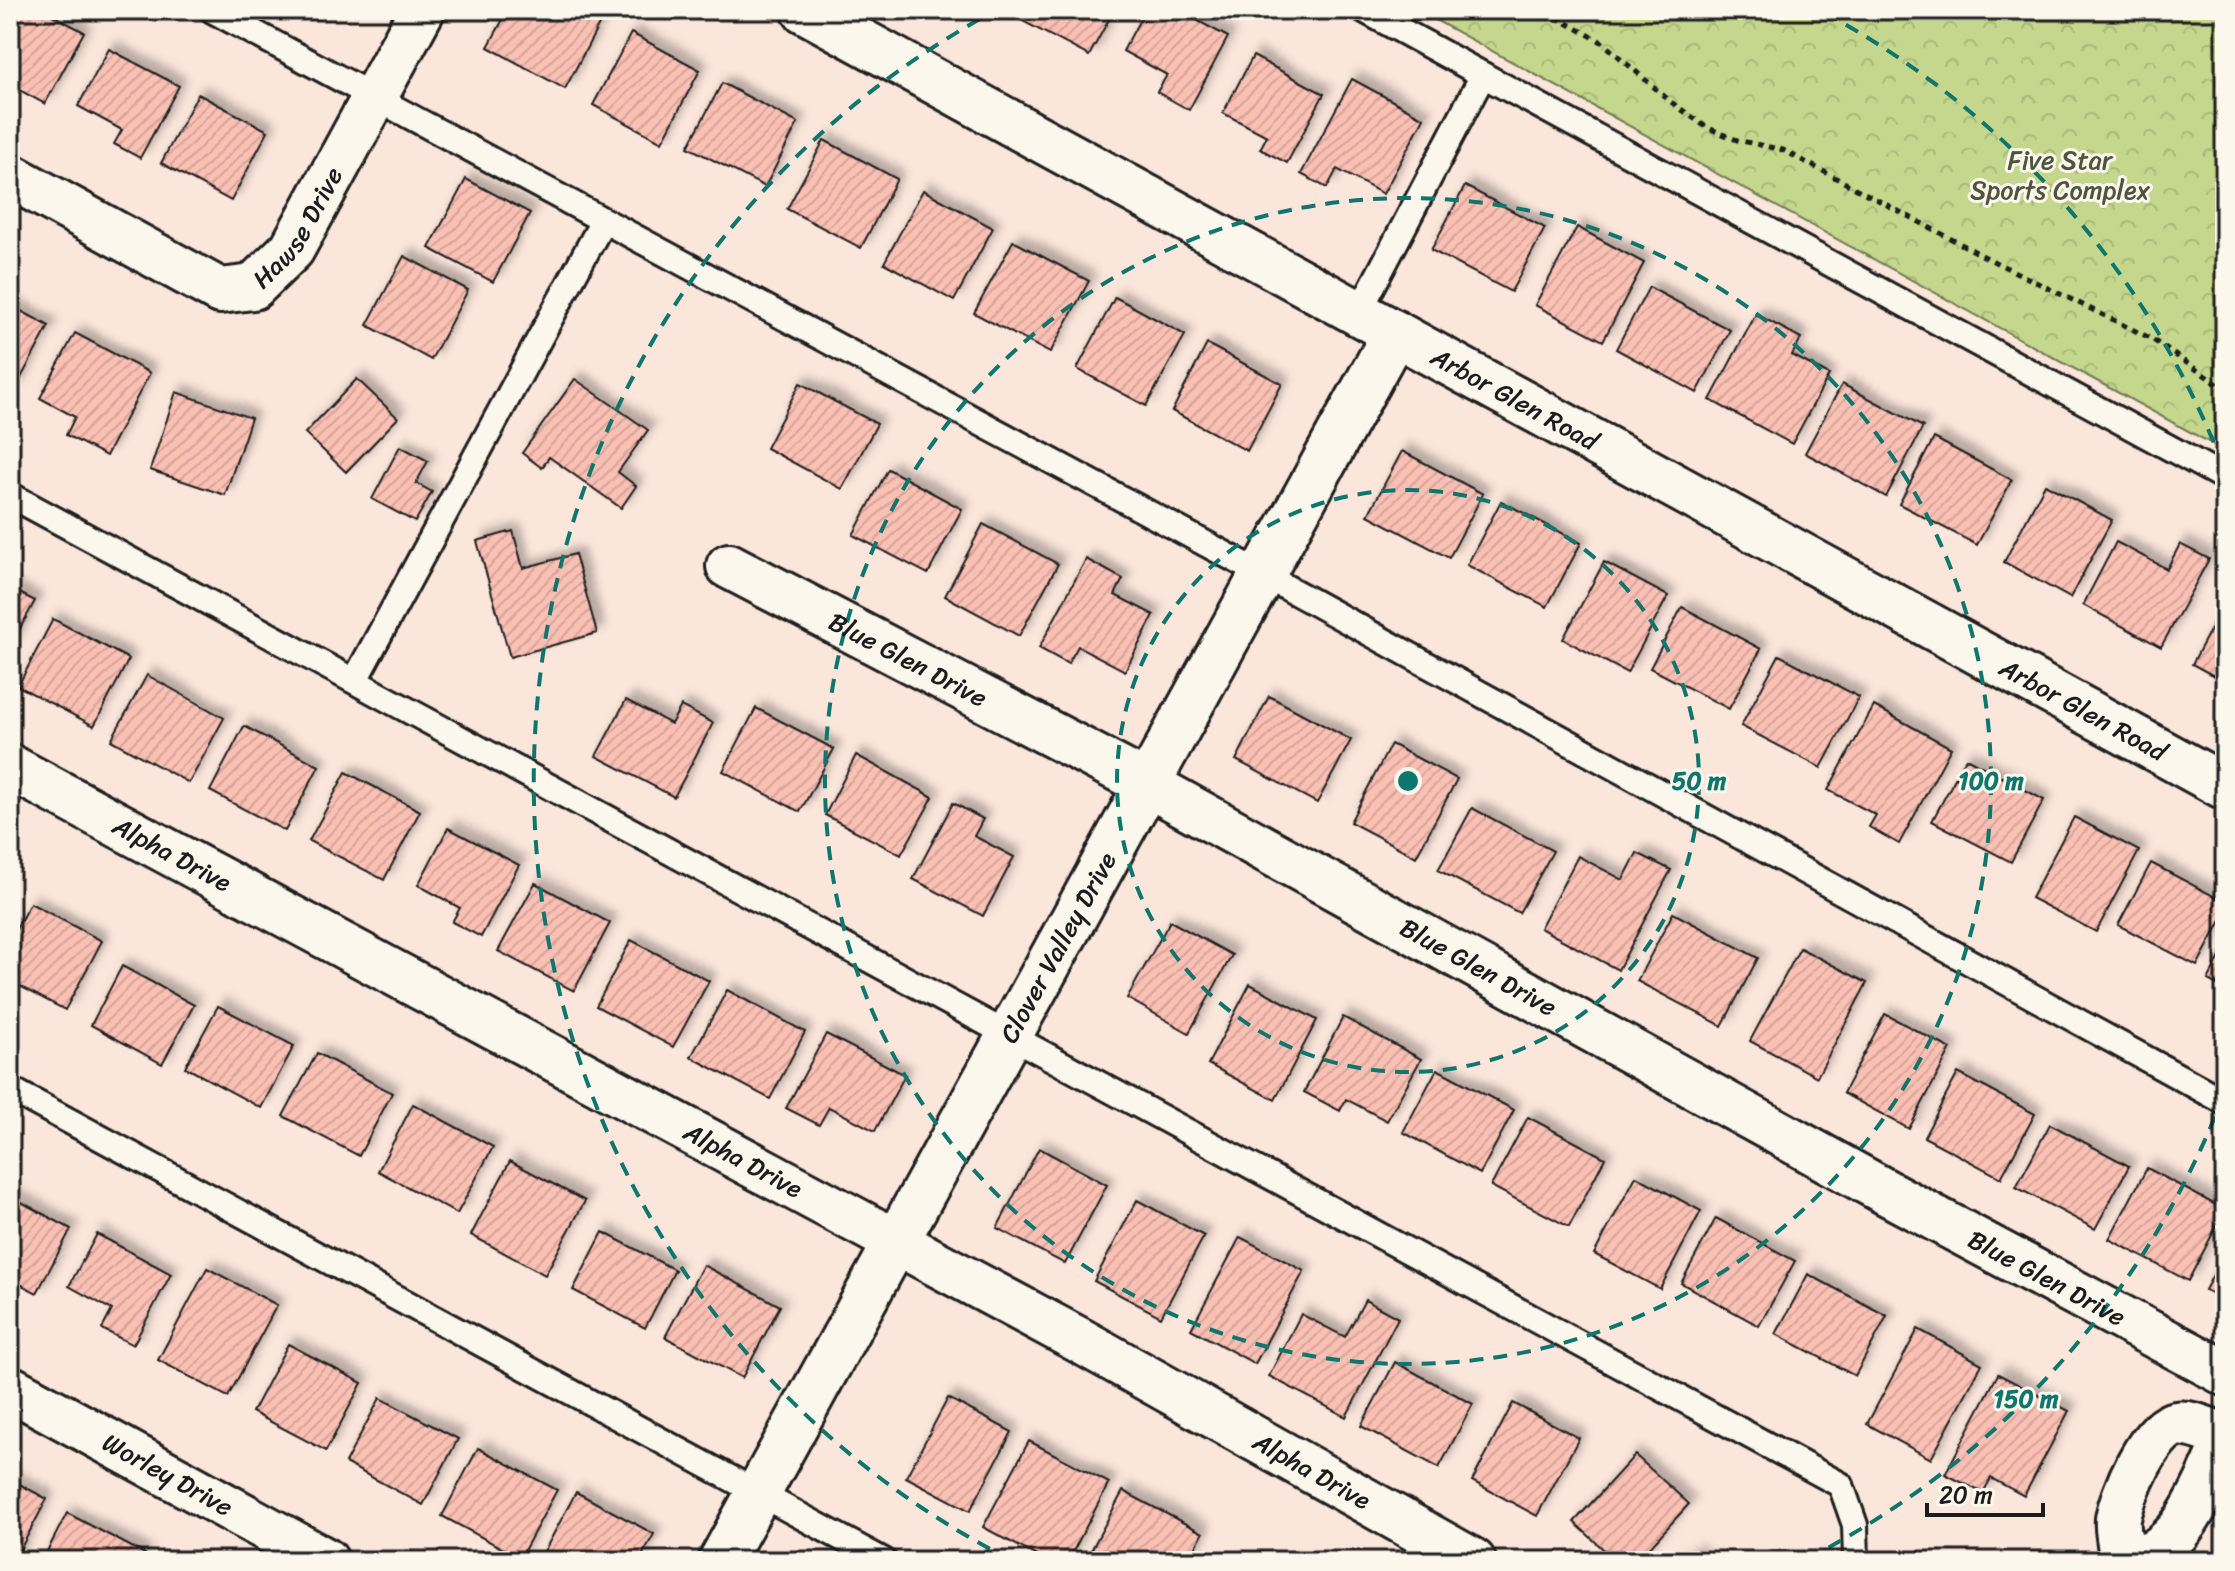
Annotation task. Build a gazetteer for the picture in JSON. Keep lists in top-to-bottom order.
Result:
{
  "streets": {
    "street": [
      "Hawse Drive",
      "Arbor Glen Road",
      "Blue Glen Drive",
      "Alpha Drive",
      "Clover Valley Drive",
      "Worley Drive"
    ]
  },
  "crossings": [
    ["Arbor Glen Road", "Clover Valley Drive"],
    ["Blue Glen Drive", "Clover Valley Drive"],
    ["Alpha Drive", "Clover Valley Drive"]
  ],
  "parks": ["Five Star Sports Complex"],
  "scale_bar": "20 m",
  "rings": ["50 m", "100 m", "150 m"]
}
